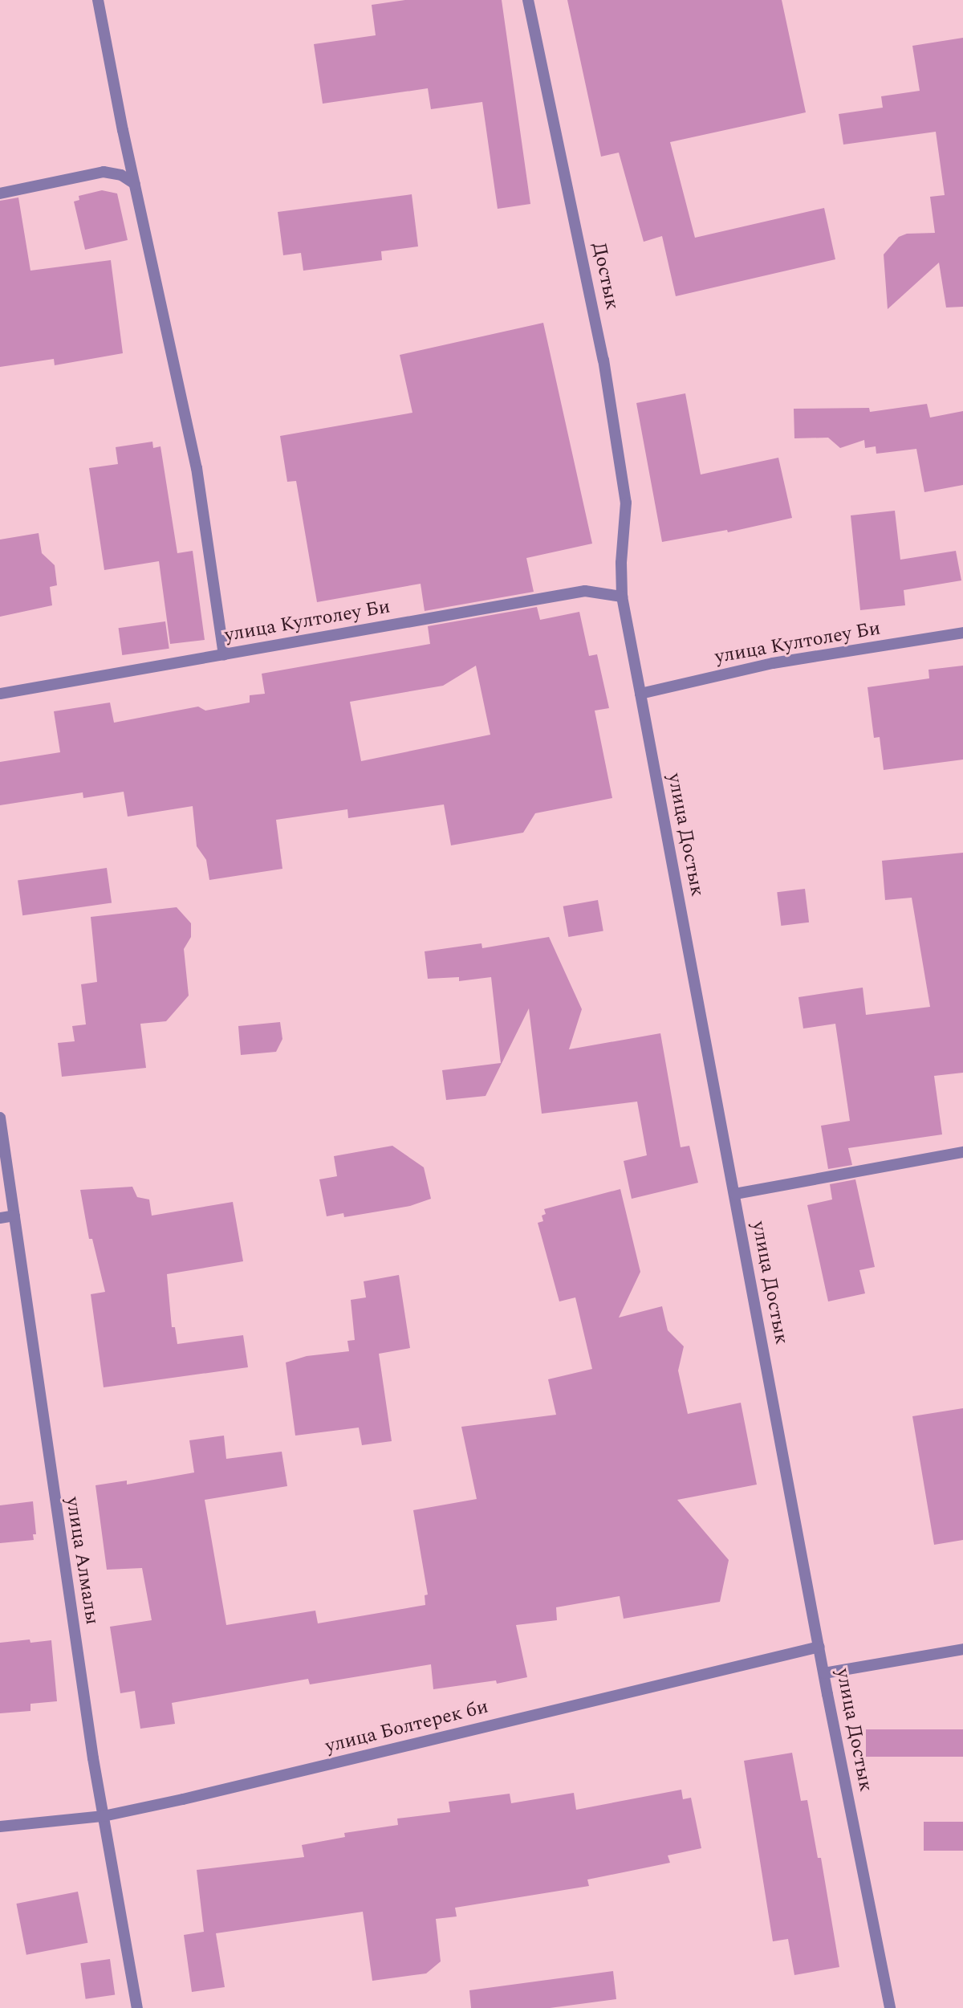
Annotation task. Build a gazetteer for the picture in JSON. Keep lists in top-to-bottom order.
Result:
{
  "streets": {
    "street": [
      "Достык",
      "улица Култолеу Би",
      "улица Достык",
      "улица Алмалы",
      "улица Болтерек би"
    ]
  },
  "crossings": [
    ["Достык", "улица Достык"],
    ["улица Култолеу Би", "улица Достык"],
    ["улица Достык", "улица Болтерек би"],
    ["улица Алмалы", "улица Болтерек би"]
  ]
}
